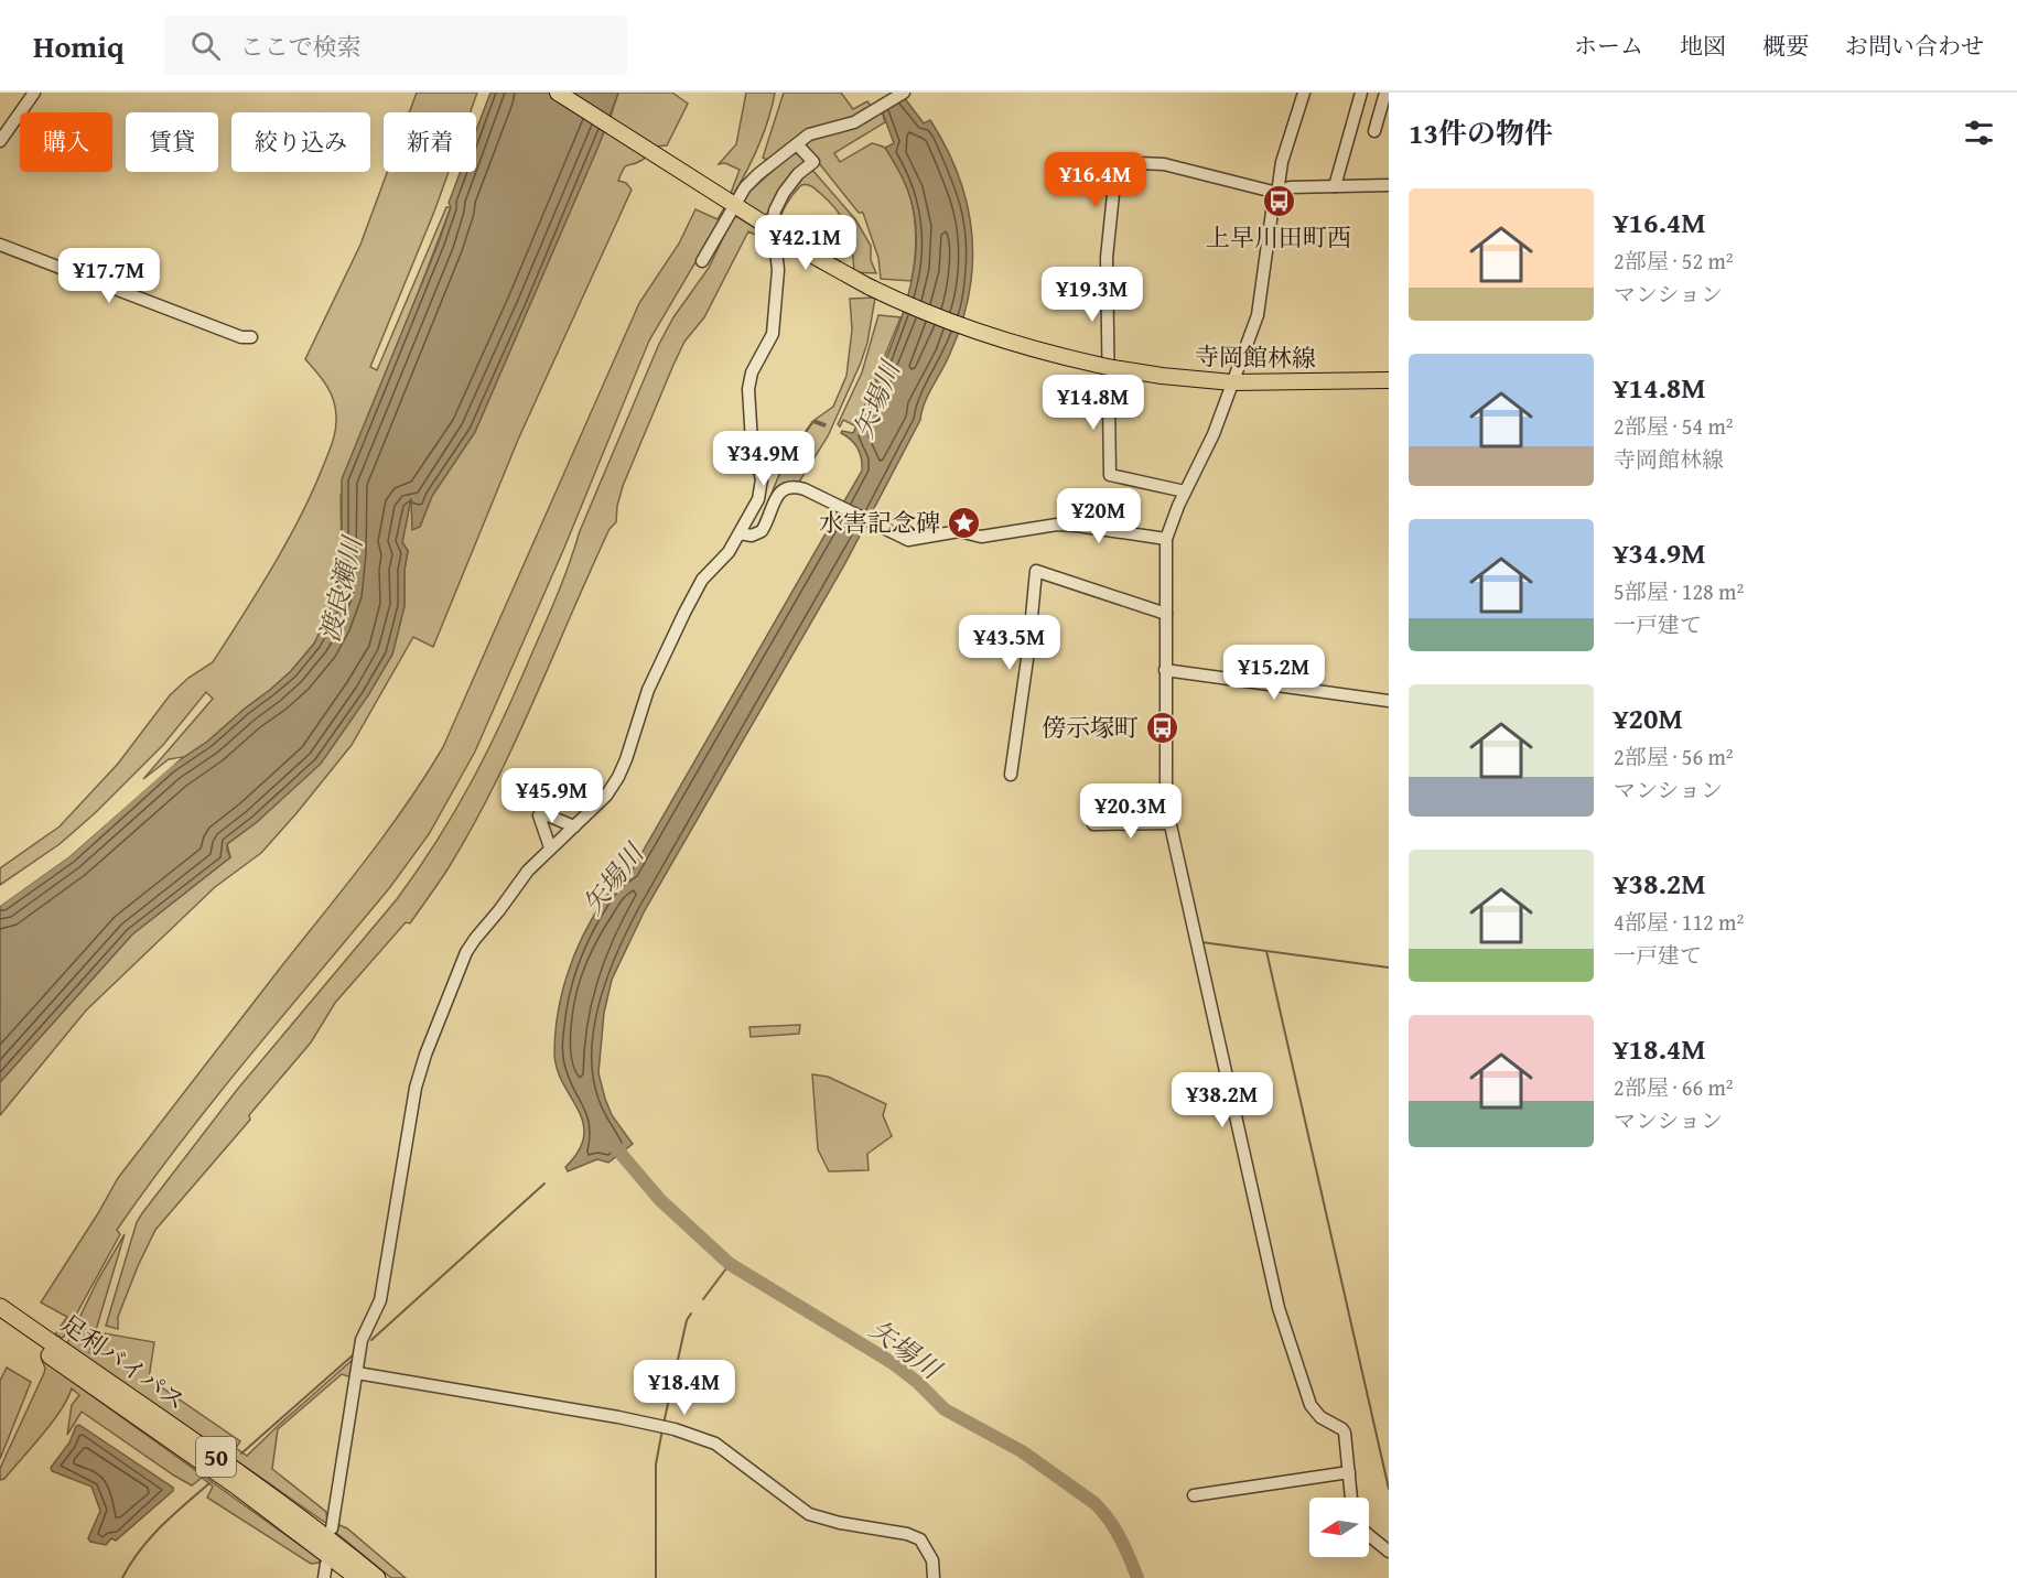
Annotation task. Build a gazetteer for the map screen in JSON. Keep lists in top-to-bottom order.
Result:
{
  "streets": {
    "highway": ["足利バイパス", "50"],
    "main road": ["寺岡館林線"]
  },
  "water": ["矢場川", "渡良瀬川"],
  "places": {
    "bus stop": ["上早川田町西", "傍示塚町"],
    "place": ["水害記念碑"]
  },
  "north": "left",
  "page": {
    "header": "Homiq",
    "search": "ここで検索",
    "nav": [
      "ホーム",
      "地図",
      "概要",
      "お問い合わせ"
    ],
    "heading": "13件の物件",
    "chip": [
      "購入",
      "賃貸",
      "絞り込み",
      "新着"
    ],
    "price": [
      "¥16.4M",
      "¥42.1M",
      "¥17.7M",
      "¥19.3M",
      "¥14.8M",
      "¥34.9M",
      "¥20M",
      "¥43.5M",
      "¥15.2M",
      "¥45.9M",
      "¥20.3M",
      "¥38.2M",
      "¥18.4M"
    ],
    "list": [
      {
        "name": "¥16.4M",
        "note": "2部屋 · 52 m² · マンション"
      },
      {
        "name": "¥14.8M",
        "note": "2部屋 · 54 m² · 寺岡館林線"
      },
      {
        "name": "¥34.9M",
        "note": "5部屋 · 128 m² · 一戸建て"
      },
      {
        "name": "¥20M",
        "note": "2部屋 · 56 m² · マンション"
      },
      {
        "name": "¥38.2M",
        "note": "4部屋 · 112 m² · 一戸建て"
      },
      {
        "name": "¥18.4M",
        "note": "2部屋 · 66 m² · マンション"
      }
    ]
  }
}
